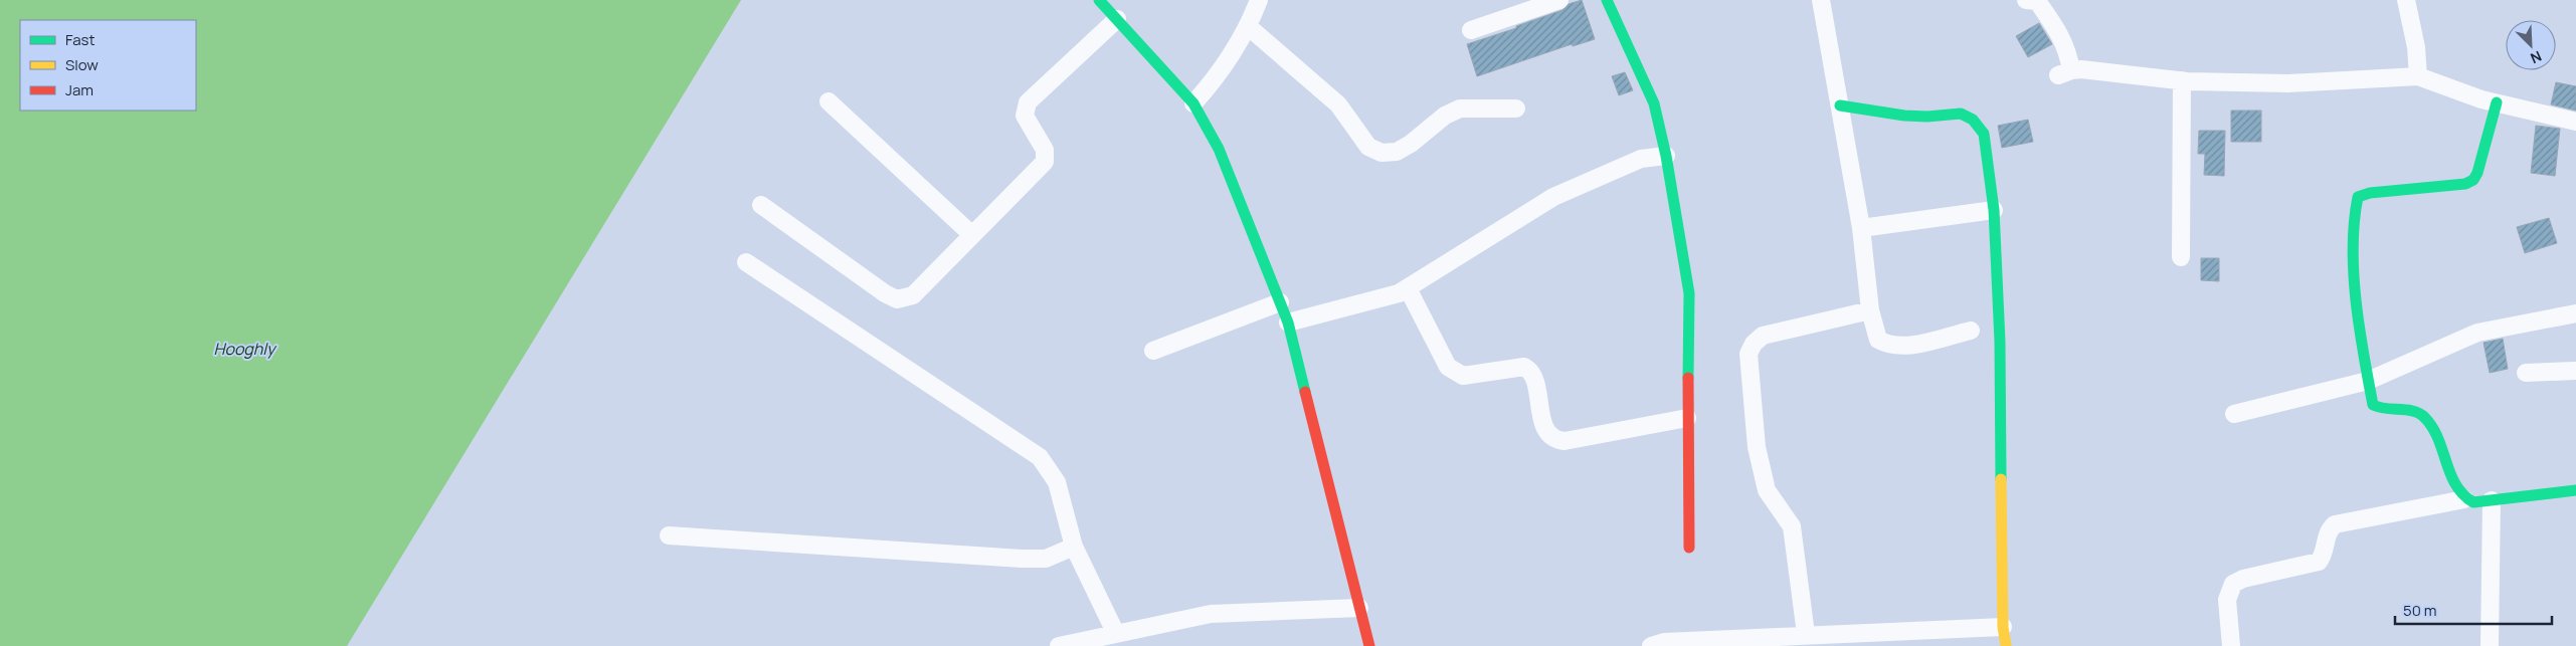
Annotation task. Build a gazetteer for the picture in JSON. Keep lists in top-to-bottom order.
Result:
{
  "water": ["Hooghly"],
  "legend": ["Fast", "Slow", "Jam"],
  "scale_bar": "50 m",
  "north": "bottom right"
}
